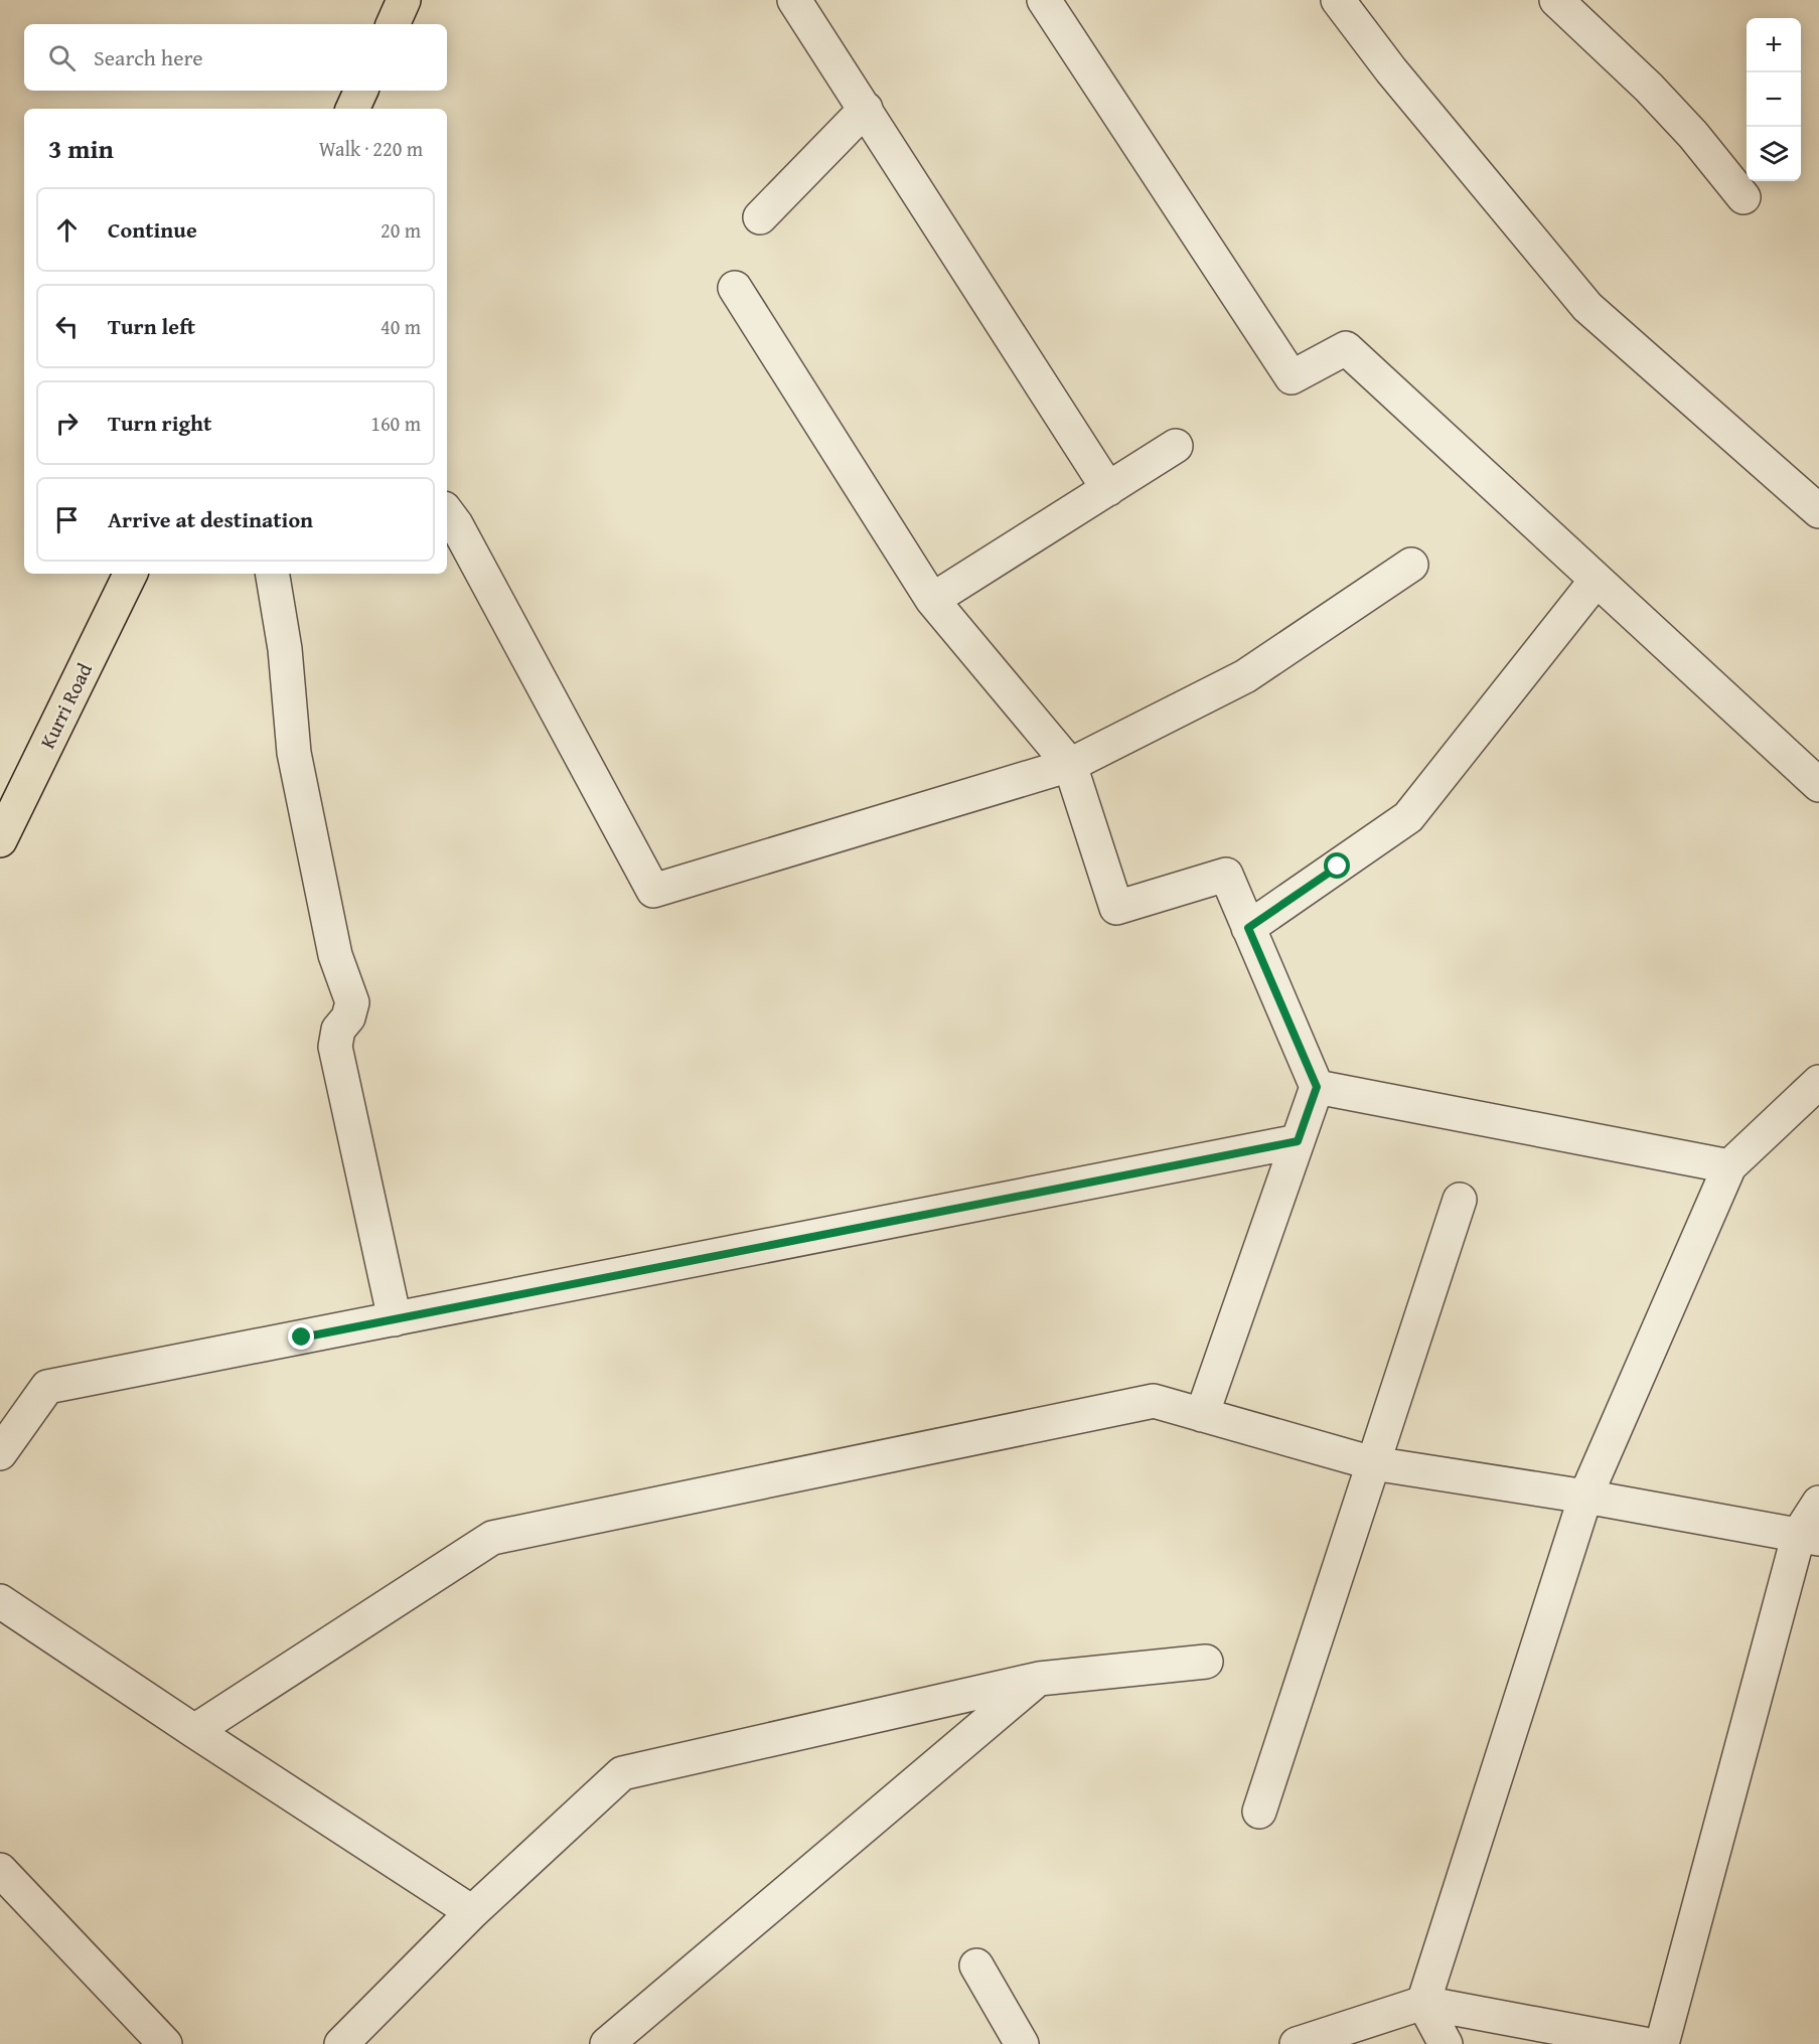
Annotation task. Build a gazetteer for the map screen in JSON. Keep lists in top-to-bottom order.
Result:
{
  "streets": {
    "main road": ["Kurri Road"]
  },
  "page": {
    "map_buttons": ["+", "−"],
    "search": "Search here",
    "heading": ["3 min", "Walk · 220 m"],
    "list": [
      ["Continue", "20 m"],
      ["Turn left", "40 m"],
      ["Turn right", "160 m"],
      "Arrive at destination"
    ]
  }
}
